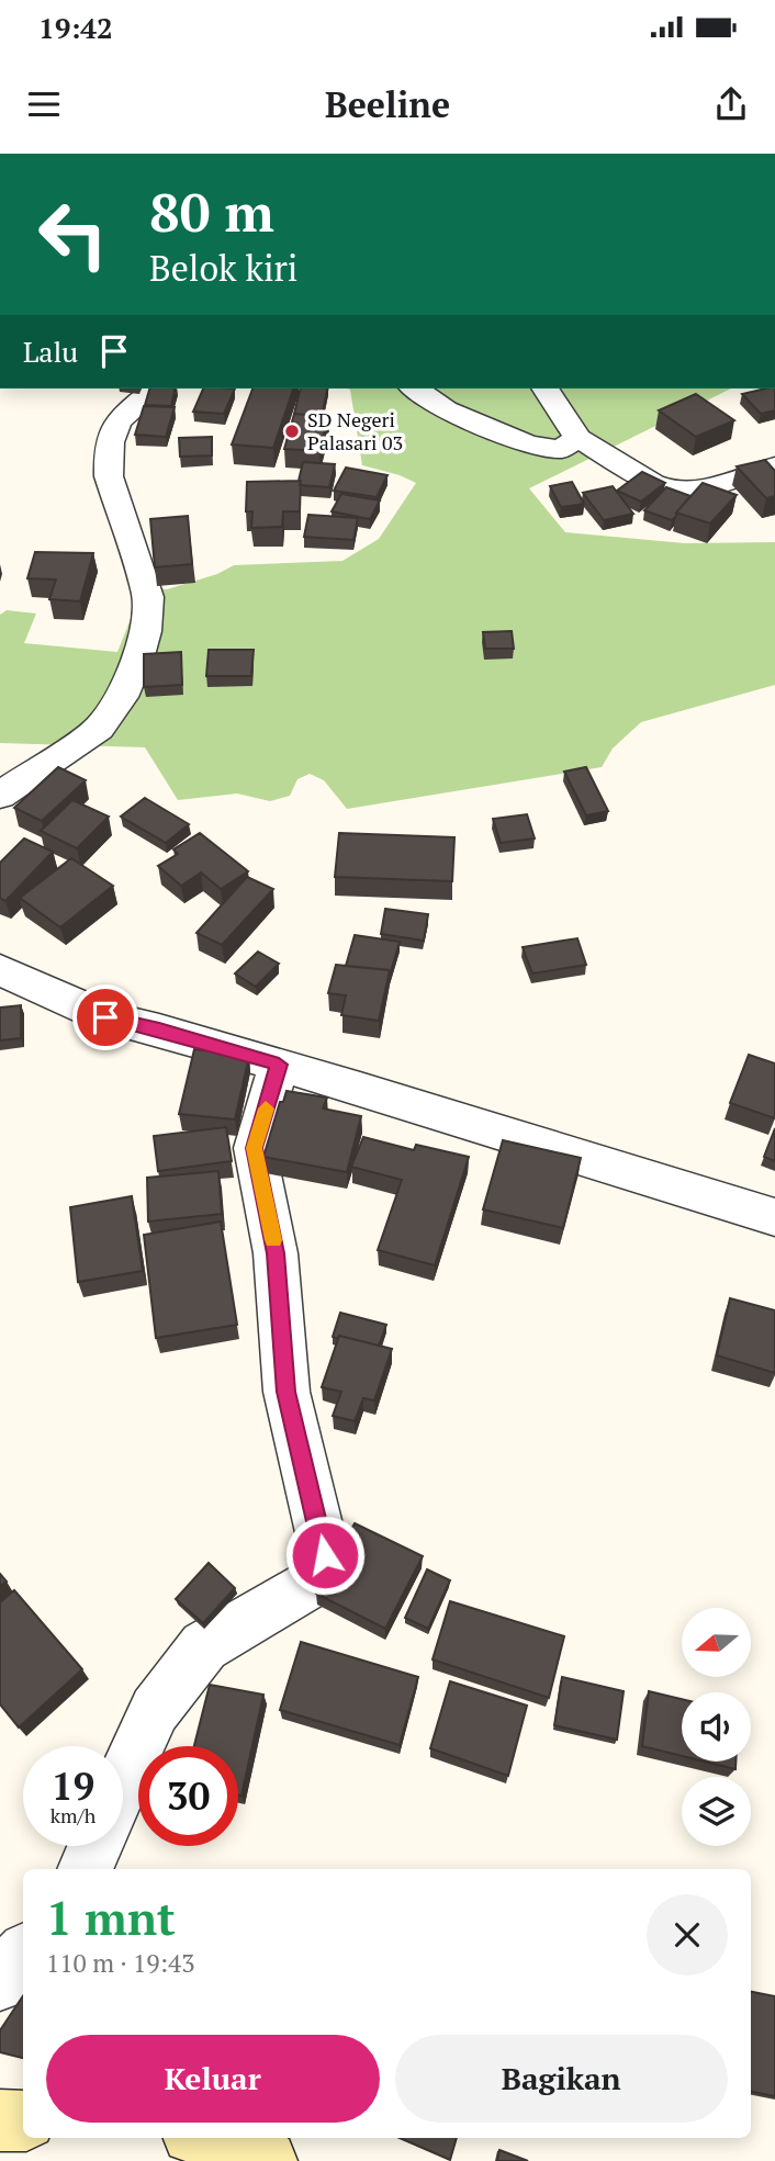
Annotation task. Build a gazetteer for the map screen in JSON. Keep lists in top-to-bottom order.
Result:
{
  "places": ["SD Negeri Palasari 03"],
  "north": "left",
  "page": {
    "status": "19:42",
    "header": "Beeline",
    "turn": ["80 m", "Belok kiri"],
    "then": "Lalu",
    "speed": "19 km/h",
    "limit": "30",
    "heading": ["1 mnt", "110 m · 19:43"],
    "buttons": ["Keluar", "Bagikan"]
  }
}
